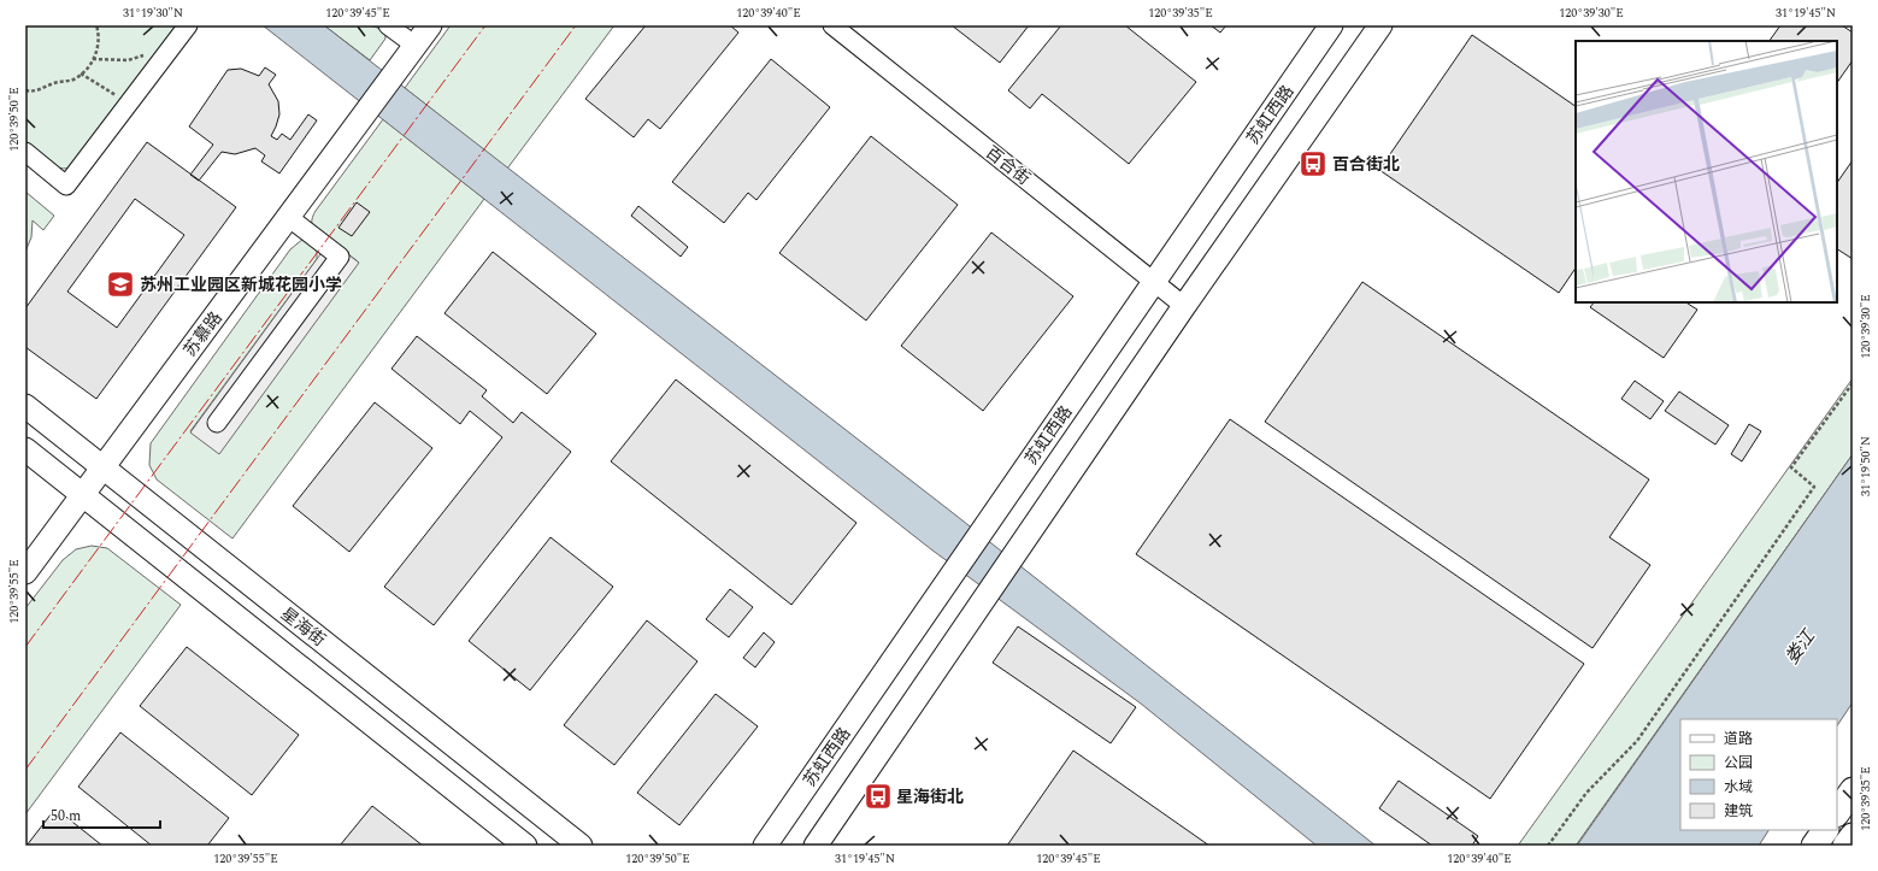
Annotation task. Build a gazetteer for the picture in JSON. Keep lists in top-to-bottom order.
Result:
{
  "streets": {
    "main road": ["苏虹西路", "苏慕路", "星海街"],
    "street": ["百合街"]
  },
  "crossings": [
    ["苏虹西路", "百合街"],
    ["苏慕路", "星海街"]
  ],
  "water": ["娄江"],
  "places": {
    "bus stop": ["百合街北", "星海街北"],
    "school or university": ["苏州工业园区新城花园小学"]
  },
  "legend": [
    "道路",
    "公园",
    "水域",
    "建筑"
  ],
  "scale_bar": "50 m",
  "coordinates": [
    "31°19'30\"N",
    "120°39'45\"E",
    "120°39'40\"E",
    "120°39'35\"E",
    "120°39'30\"E",
    "31°19'45\"N",
    "120°39'50\"E",
    "31°19'50\"N",
    "120°39'55\"E"
  ]
}
